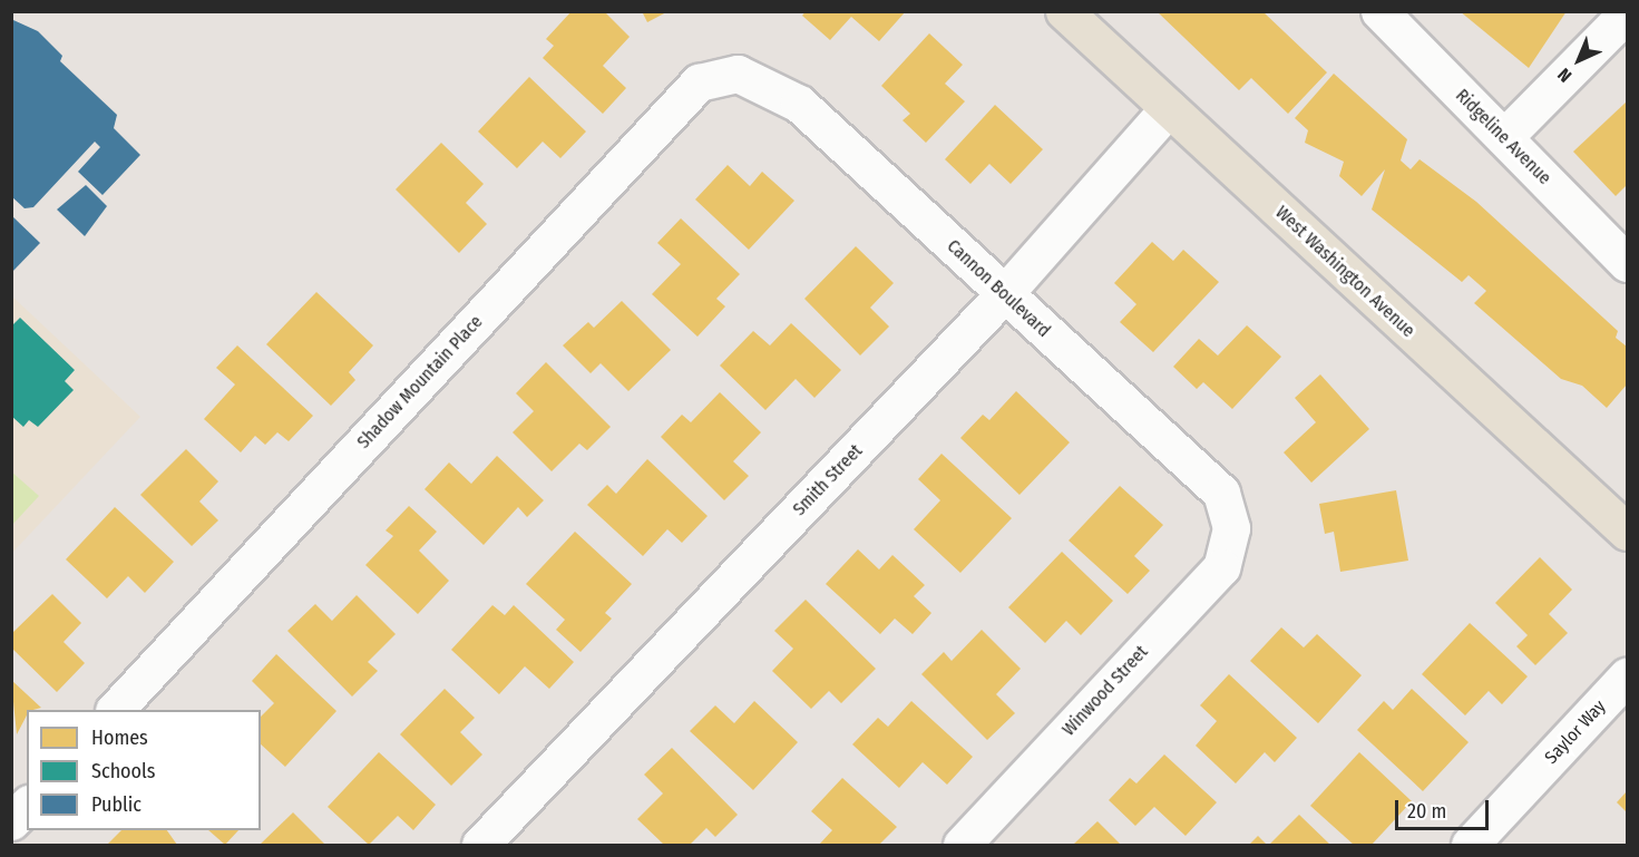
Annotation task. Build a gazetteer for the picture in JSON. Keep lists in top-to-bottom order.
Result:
{
  "streets": {
    "main road": ["West Washington Avenue"],
    "street": [
      "Ridgeline Avenue",
      "Cannon Boulevard",
      "Shadow Mountain Place",
      "Smith Street",
      "Winwood Street",
      "Saylor Way"
    ]
  },
  "crossings": [
    ["West Washington Avenue", "Smith Street"],
    ["Cannon Boulevard", "Shadow Mountain Place"],
    ["Cannon Boulevard", "Smith Street"],
    ["Cannon Boulevard", "Winwood Street"]
  ],
  "legend": ["Homes", "Schools", "Public"],
  "scale_bar": "20 m",
  "north": "bottom left"
}
